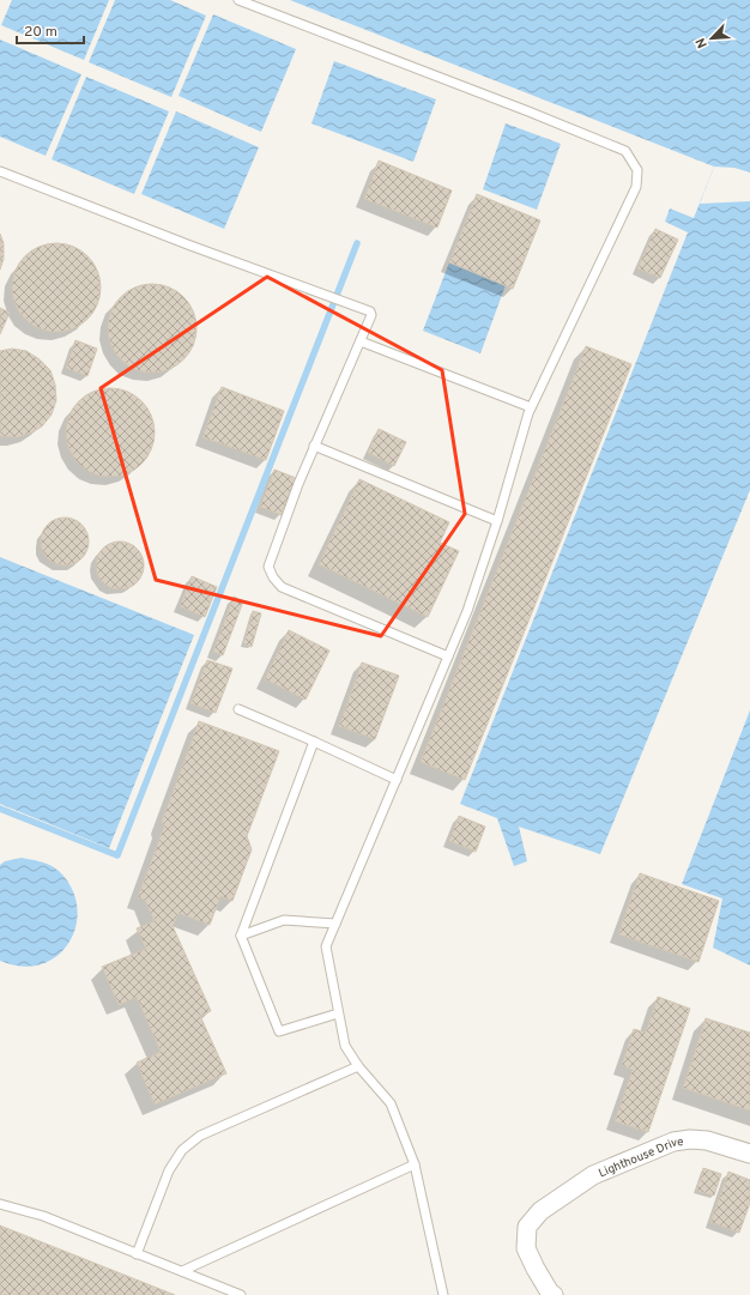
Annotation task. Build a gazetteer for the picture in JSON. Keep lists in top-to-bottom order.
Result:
{
  "streets": {
    "street": ["Lighthouse Drive"]
  },
  "scale_bar": "20 m",
  "north": "bottom left"
}
